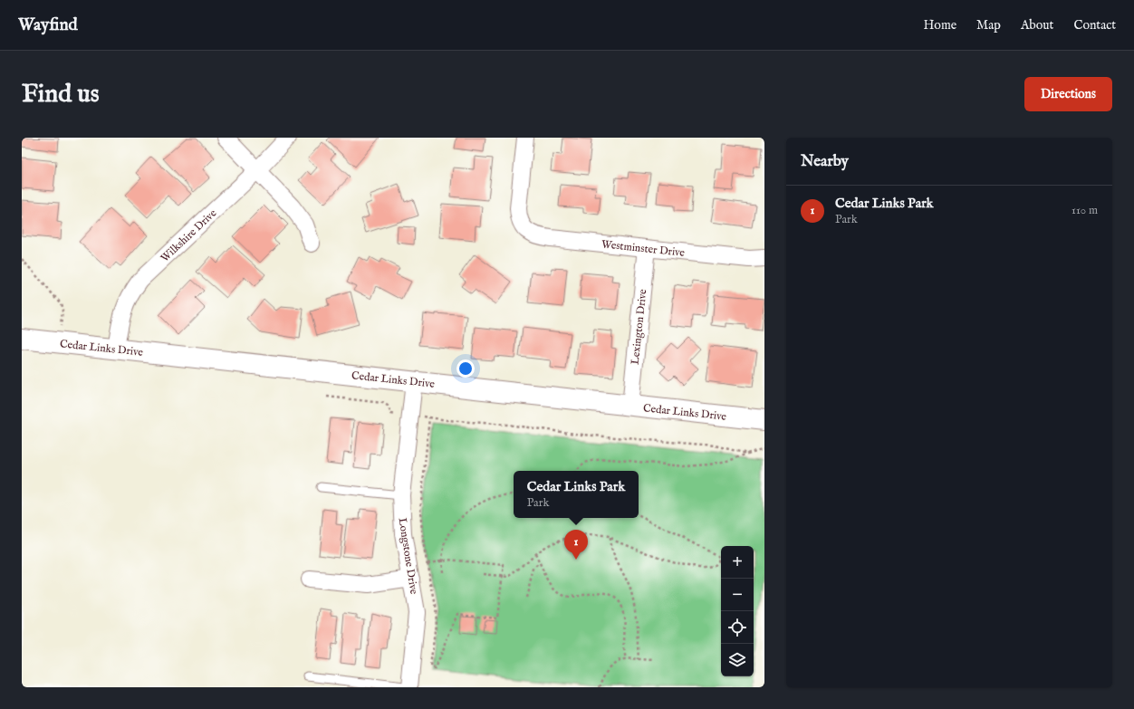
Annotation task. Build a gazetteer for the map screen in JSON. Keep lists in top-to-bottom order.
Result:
{
  "streets": {
    "street": [
      "Wilkshire Drive",
      "Westminster Drive",
      "Lexington Drive",
      "Cedar Links Drive",
      "Longstone Drive"
    ]
  },
  "crossings": [
    ["Wilkshire Drive", "Cedar Links Drive"],
    ["Westminster Drive", "Lexington Drive"],
    ["Lexington Drive", "Cedar Links Drive"],
    ["Cedar Links Drive", "Longstone Drive"]
  ],
  "page": {
    "header": "Wayfind",
    "nav": [
      "Home",
      "Map",
      "About",
      "Contact"
    ],
    "buttons": "Directions",
    "title": "Find us",
    "heading": "Nearby",
    "list": [
      {
        "mark": "1",
        "name": "Cedar Links Park",
        "note": "Park",
        "value": "110 m"
      }
    ],
    "popup": ["Cedar Links Park", "Park"],
    "pins": "1",
    "map_buttons": ["+", "−"]
  }
}
